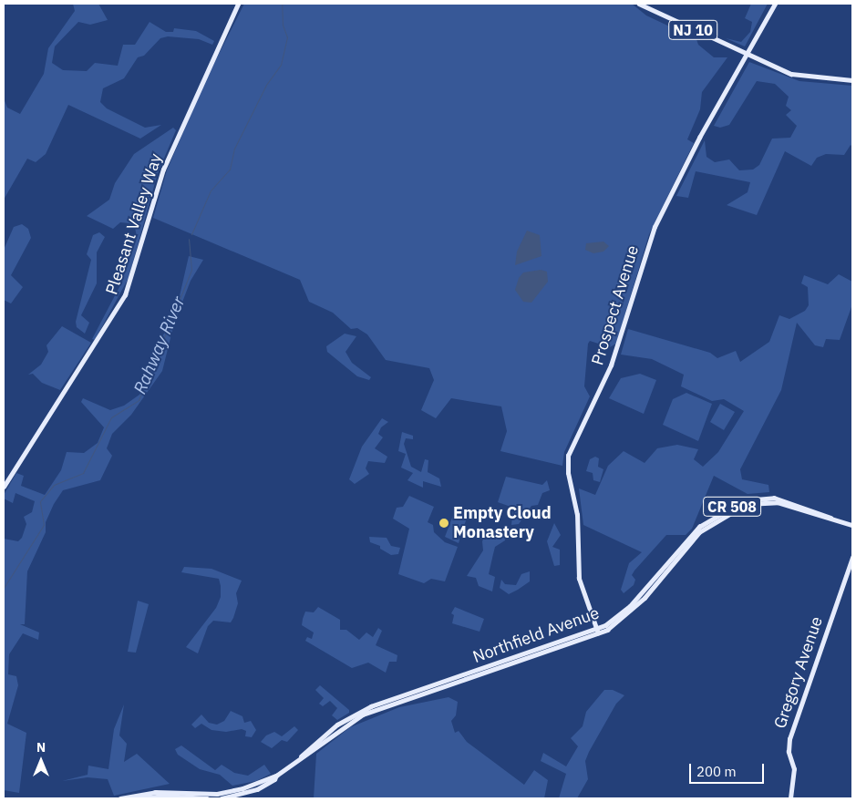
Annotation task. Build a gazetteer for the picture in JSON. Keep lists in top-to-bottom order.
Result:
{
  "streets": {
    "main road": [
      "NJ 10",
      "Pleasant Valley Way",
      "Prospect Avenue",
      "CR 508",
      "Northfield Avenue",
      "Gregory Avenue"
    ]
  },
  "crossings": [
    ["NJ 10", "Prospect Avenue"],
    ["Prospect Avenue", "Northfield Avenue"]
  ],
  "water": ["Rahway River"],
  "places": ["Empty Cloud Monastery"],
  "scale_bar": "200 m",
  "north": "top"
}
